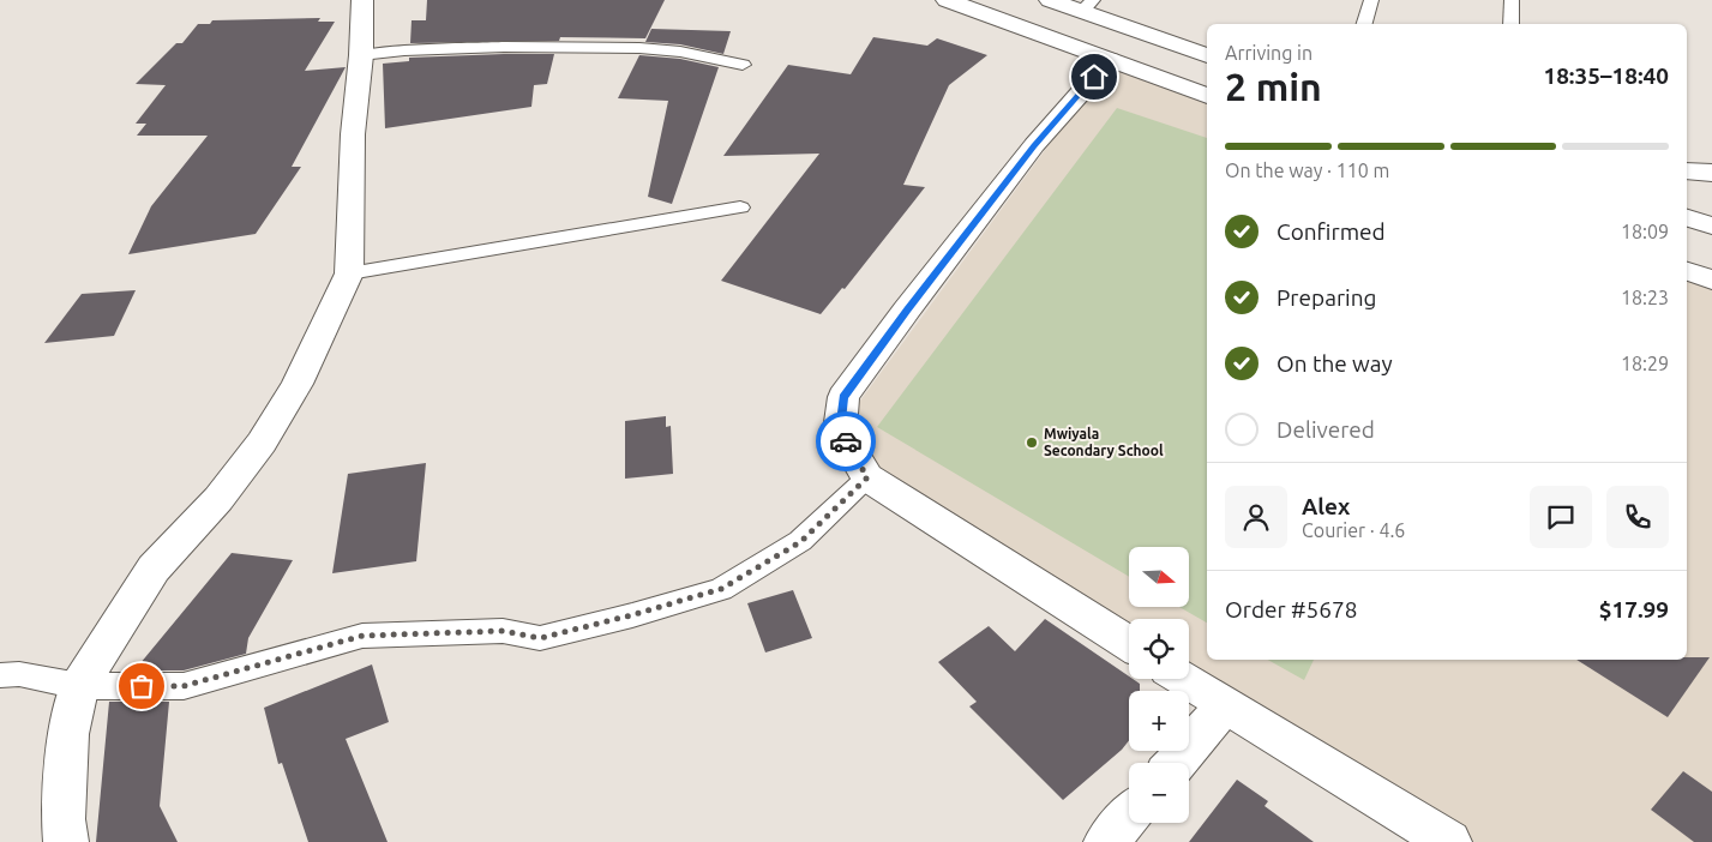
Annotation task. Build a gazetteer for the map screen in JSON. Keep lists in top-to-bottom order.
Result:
{
  "places": ["Mwiyala Secondary School"],
  "north": "right",
  "page": {
    "heading": ["2 min", "Arriving in", "18:35–18:40"],
    "panel": [
      "Alex",
      "Courier · 4.6",
      "Order #5678",
      "$17.99"
    ],
    "bar": "On the way · 110 m",
    "list": [
      ["Confirmed", "18:09"],
      ["Preparing", "18:23"],
      ["On the way", "18:29"],
      "Delivered"
    ],
    "map_buttons": ["+", "−"]
  }
}
